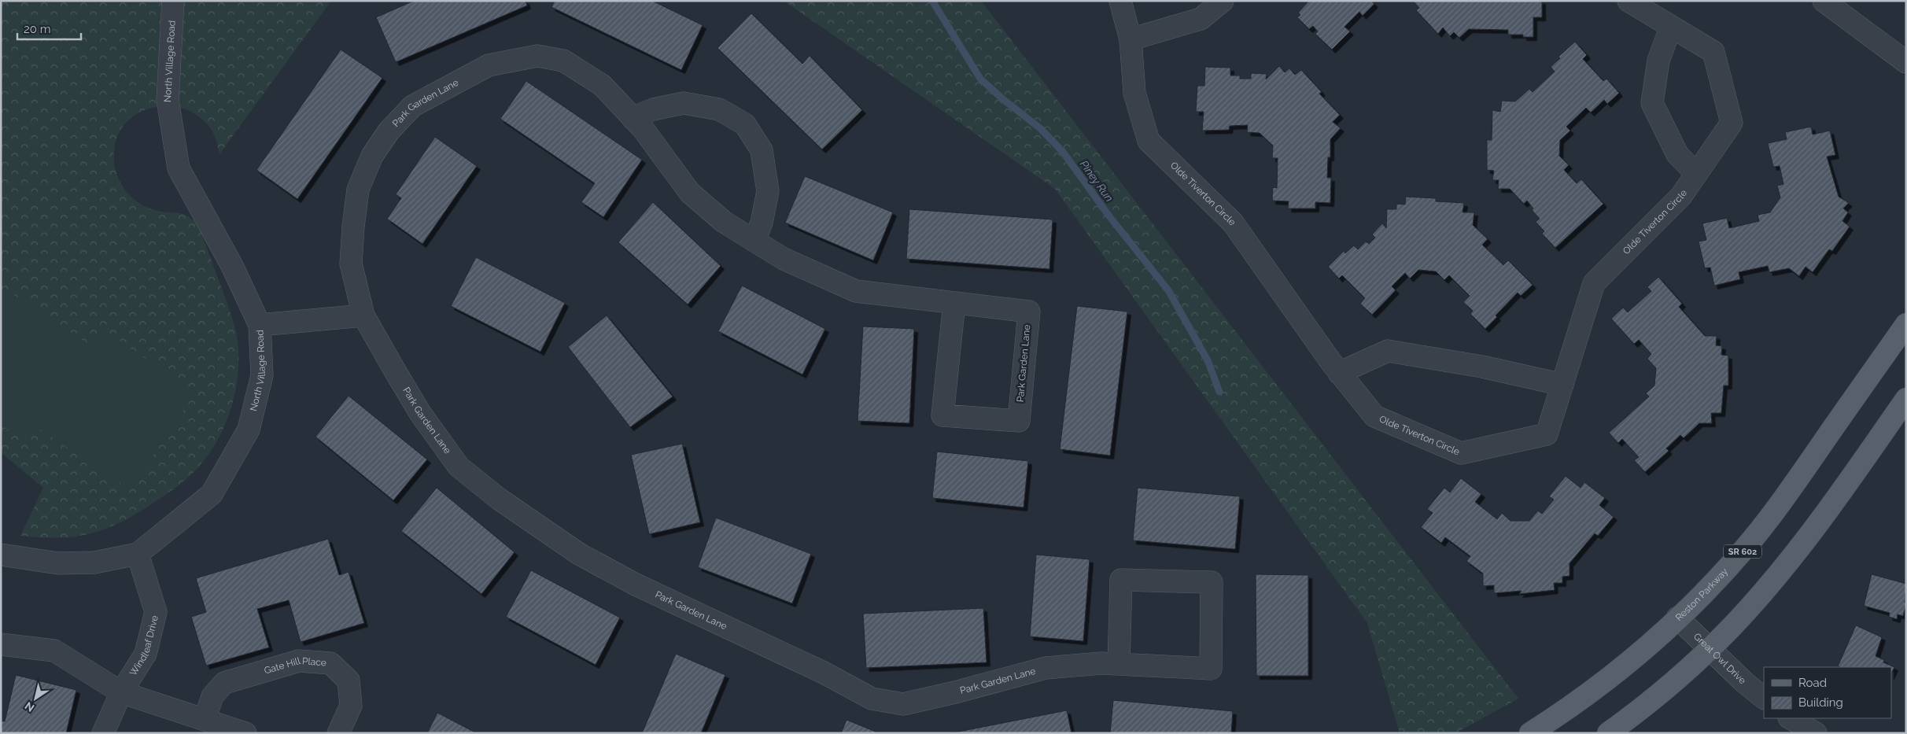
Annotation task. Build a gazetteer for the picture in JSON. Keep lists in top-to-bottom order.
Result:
{
  "streets": {
    "main road": ["SR 602", "Reston Parkway"],
    "street": [
      "North Village Road",
      "Park Garden Lane",
      "Olde Tiverton Circle",
      "Windleaf Drive",
      "Great Owl Drive",
      "Gate Hill Place"
    ]
  },
  "crossings": [
    ["North Village Road", "Windleaf Drive"],
    ["Reston Parkway", "Great Owl Drive"]
  ],
  "water": ["Piney Run"],
  "legend": ["Road", "Building"],
  "scale_bar": "20 m",
  "north": "bottom left"
}
